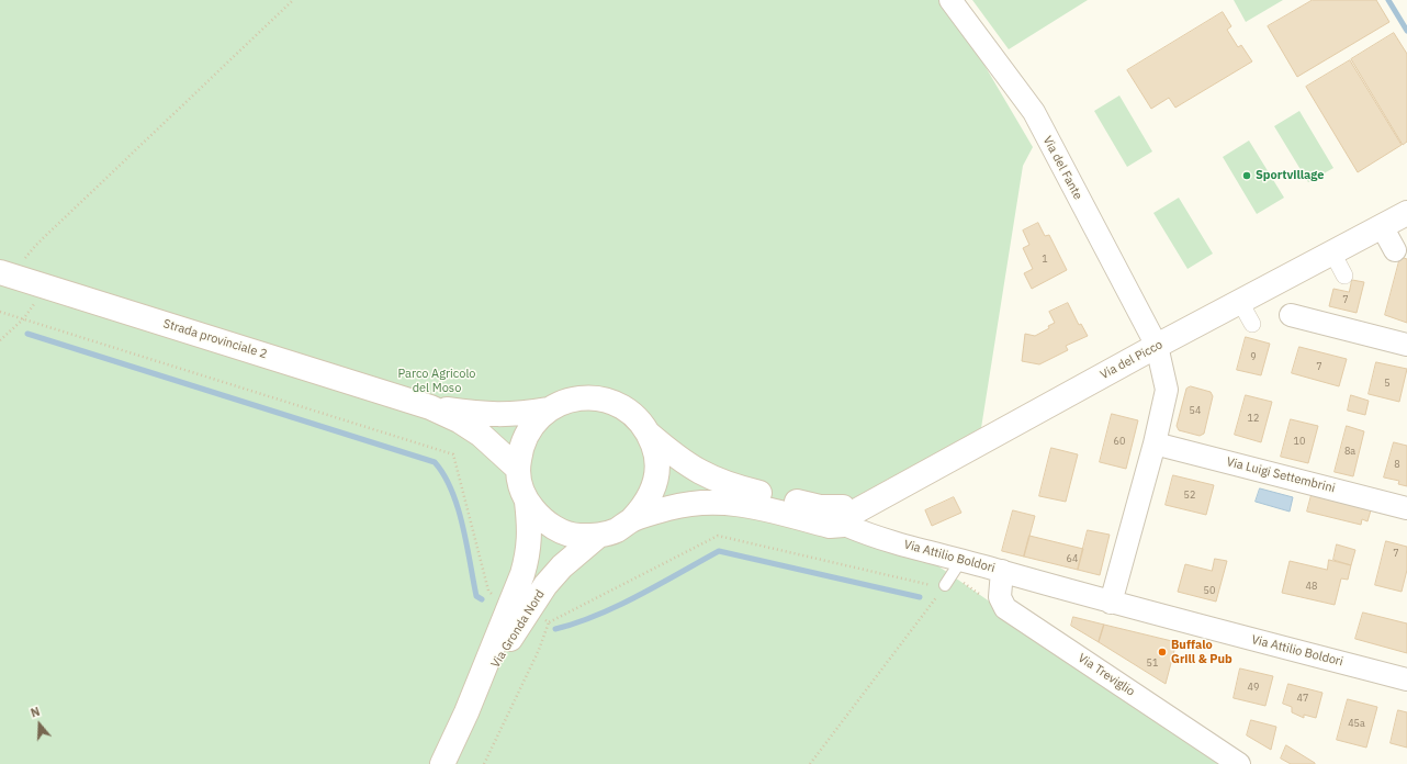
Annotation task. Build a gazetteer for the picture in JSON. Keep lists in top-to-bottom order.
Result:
{
  "streets": {
    "main road": [
      "Strada provinciale 2",
      "Via del Picco",
      "Via Attilio Boldori",
      "Via Gronda Nord"
    ],
    "street": ["Via del Fante", "Via Luigi Settembrini", "Via Treviglio"]
  },
  "crossings": [
    ["Via del Fante", "Via del Picco"],
    ["Via del Picco", "Via Attilio Boldori"],
    ["Via Attilio Boldori", "Via Gronda Nord"],
    ["Via Attilio Boldori", "Via Treviglio"]
  ],
  "parks": ["Parco Agricolo del Moso"],
  "places": ["Sportvillage", "Buffalo Grill & Pub"],
  "house_numbers": [
    "1",
    "7",
    "9",
    "7",
    "5",
    "54",
    "12",
    "60",
    "10",
    "8a",
    "8",
    "52",
    "7",
    "64",
    "48",
    "50",
    "51",
    "49",
    "47",
    "45a"
  ],
  "north": "top"
}
